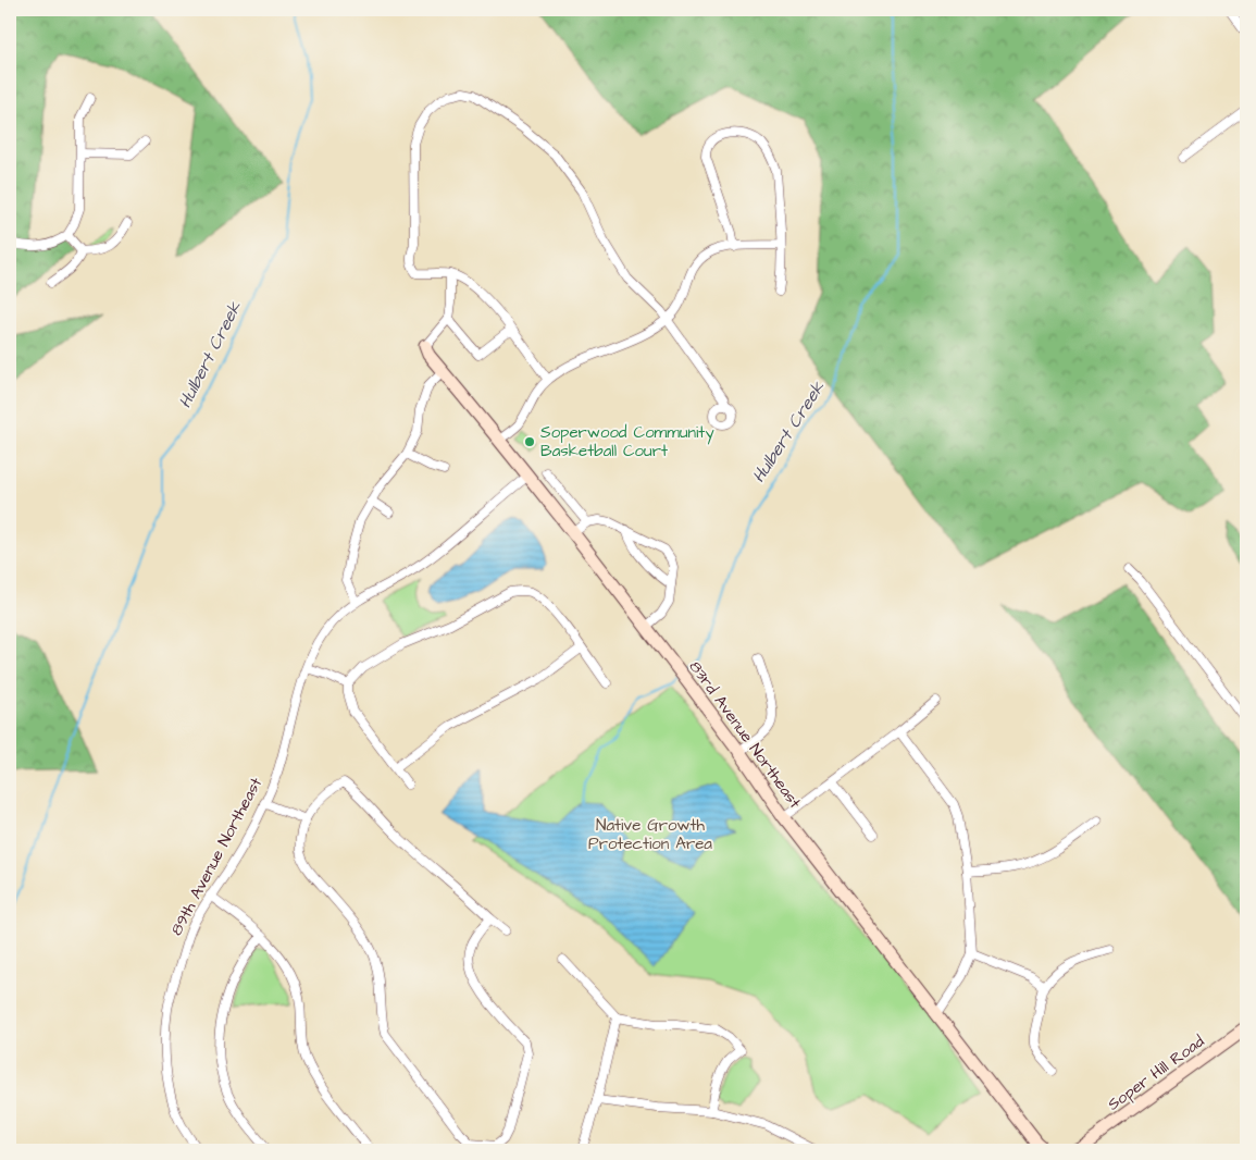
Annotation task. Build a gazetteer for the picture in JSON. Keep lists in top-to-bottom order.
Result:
{
  "streets": {
    "street": ["83rd Avenue Northeast", "89th Avenue Northeast", "Soper Hill Road"]
  },
  "crossings": [
    ["83rd Avenue Northeast", "89th Avenue Northeast"]
  ],
  "water": ["Hulbert Creek"],
  "parks": ["Native Growth Protection Area"],
  "places": ["Soperwood Community Basketball Court"]
}
